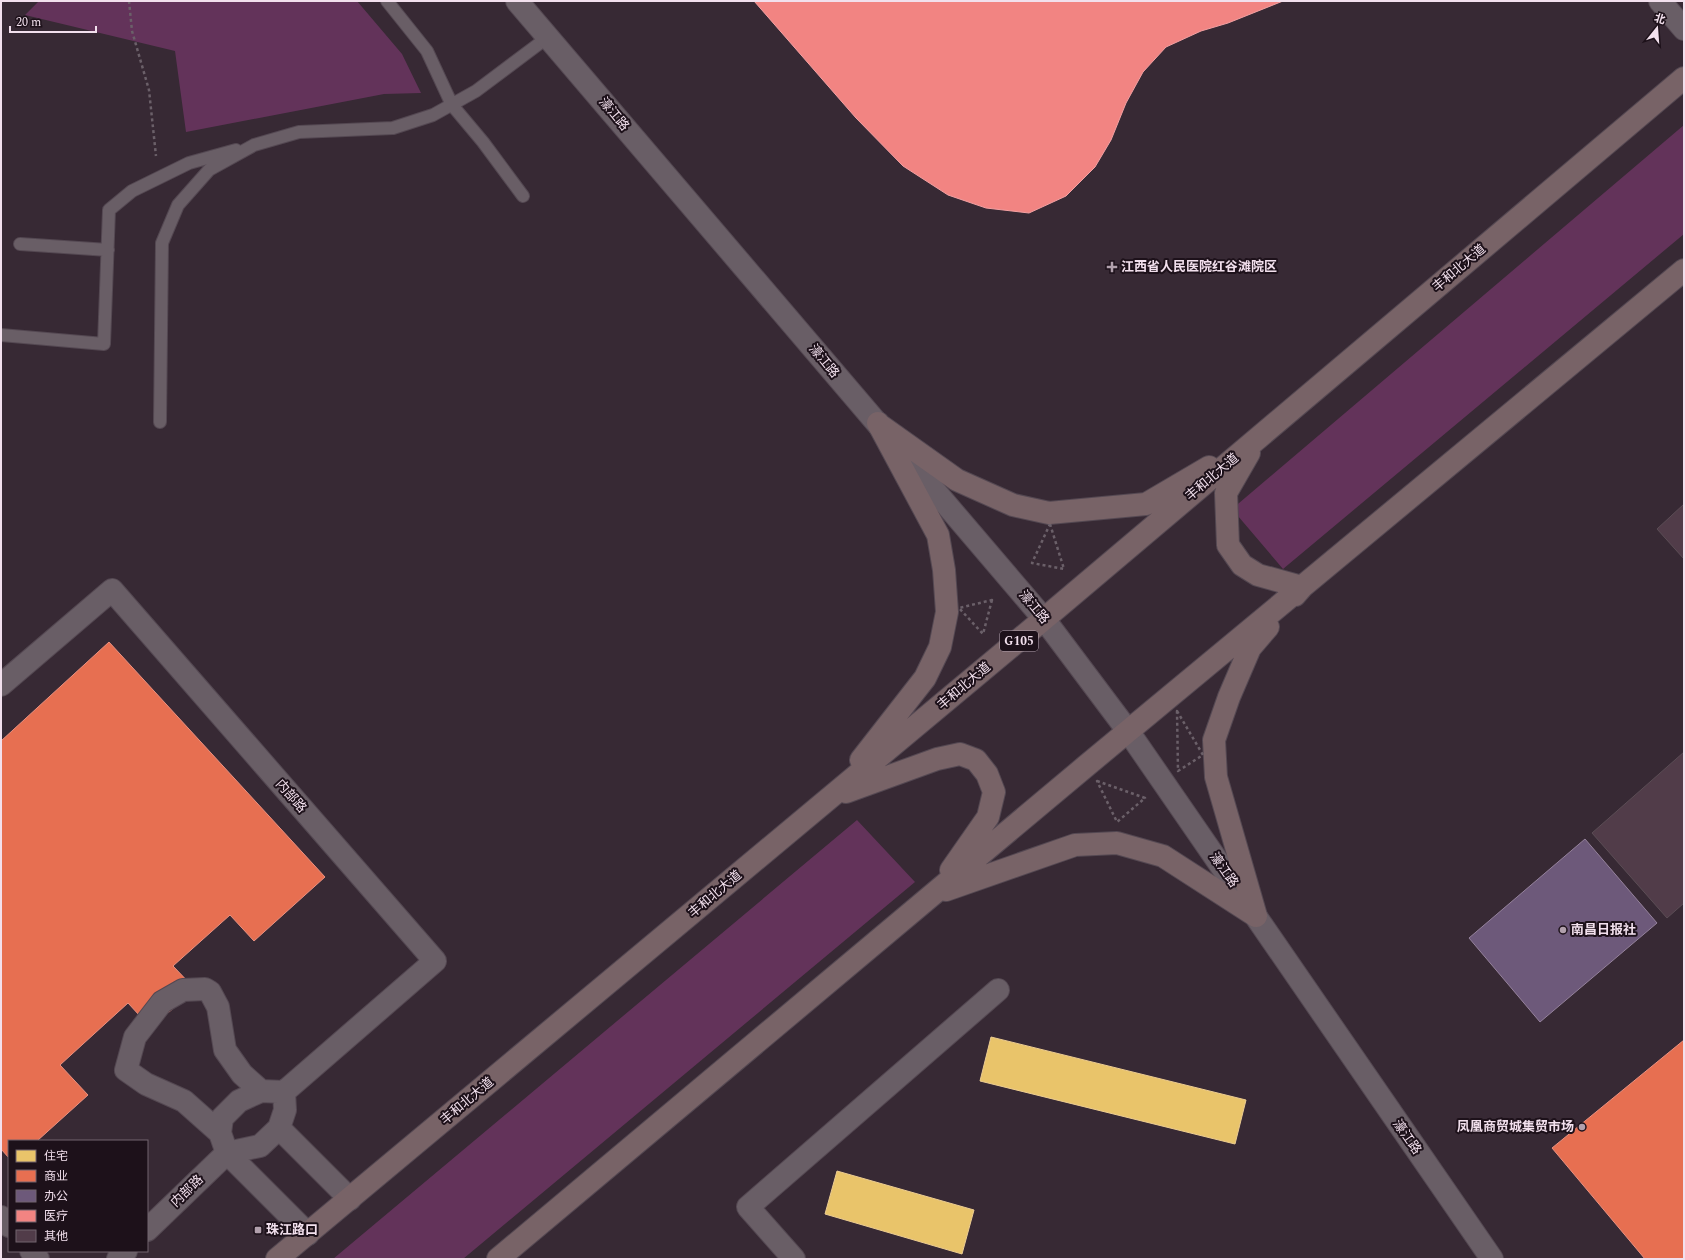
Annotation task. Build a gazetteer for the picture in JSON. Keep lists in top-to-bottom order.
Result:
{
  "streets": {
    "highway": ["丰和北大道", "G105"],
    "street": ["濠江路", "内部路"]
  },
  "crossings": [
    ["濠江路", "丰和北大道"]
  ],
  "places": {
    "health": ["江西省人民医院红谷滩院区"],
    "other": ["南昌日报社", "凤凰商贸城集贸市场"],
    "transit": ["珠江路口"]
  },
  "legend": [
    "住宅",
    "商业",
    "办公",
    "医疗",
    "其他"
  ],
  "scale_bar": "20 m",
  "north": "top"
}
